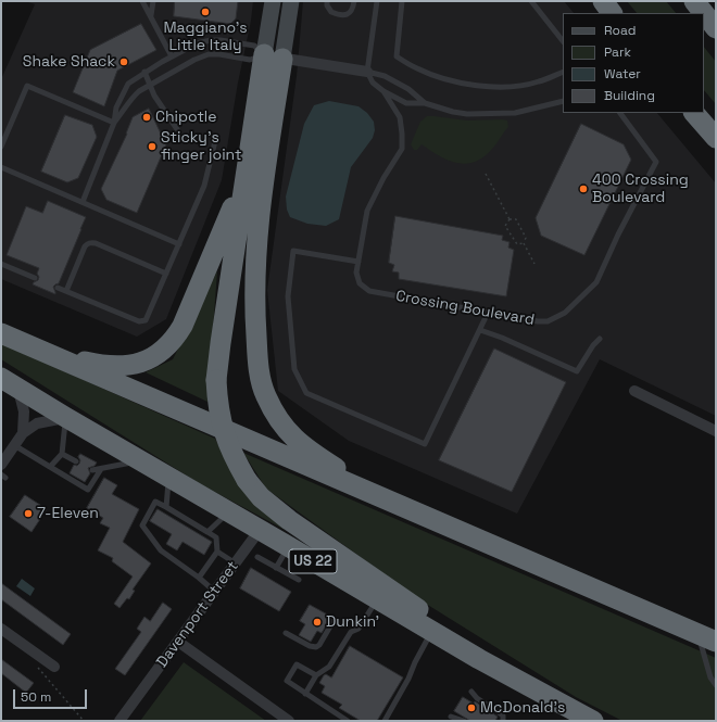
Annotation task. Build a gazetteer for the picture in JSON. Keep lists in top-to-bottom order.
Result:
{
  "streets": {
    "highway": ["US 22"],
    "street": ["Crossing Boulevard", "Davenport Street"]
  },
  "crossings": [
    ["US 22", "Davenport Street"]
  ],
  "places": [
    "Maggiano's Little Italy",
    "Shake Shack",
    "Chipotle",
    "Sticky's finger joint",
    "400 Crossing Boulevard",
    "7-Eleven",
    "Dunkin'",
    "McDonald's"
  ],
  "legend": [
    "Road",
    "Park",
    "Water",
    "Building"
  ],
  "scale_bar": "50 m"
}
